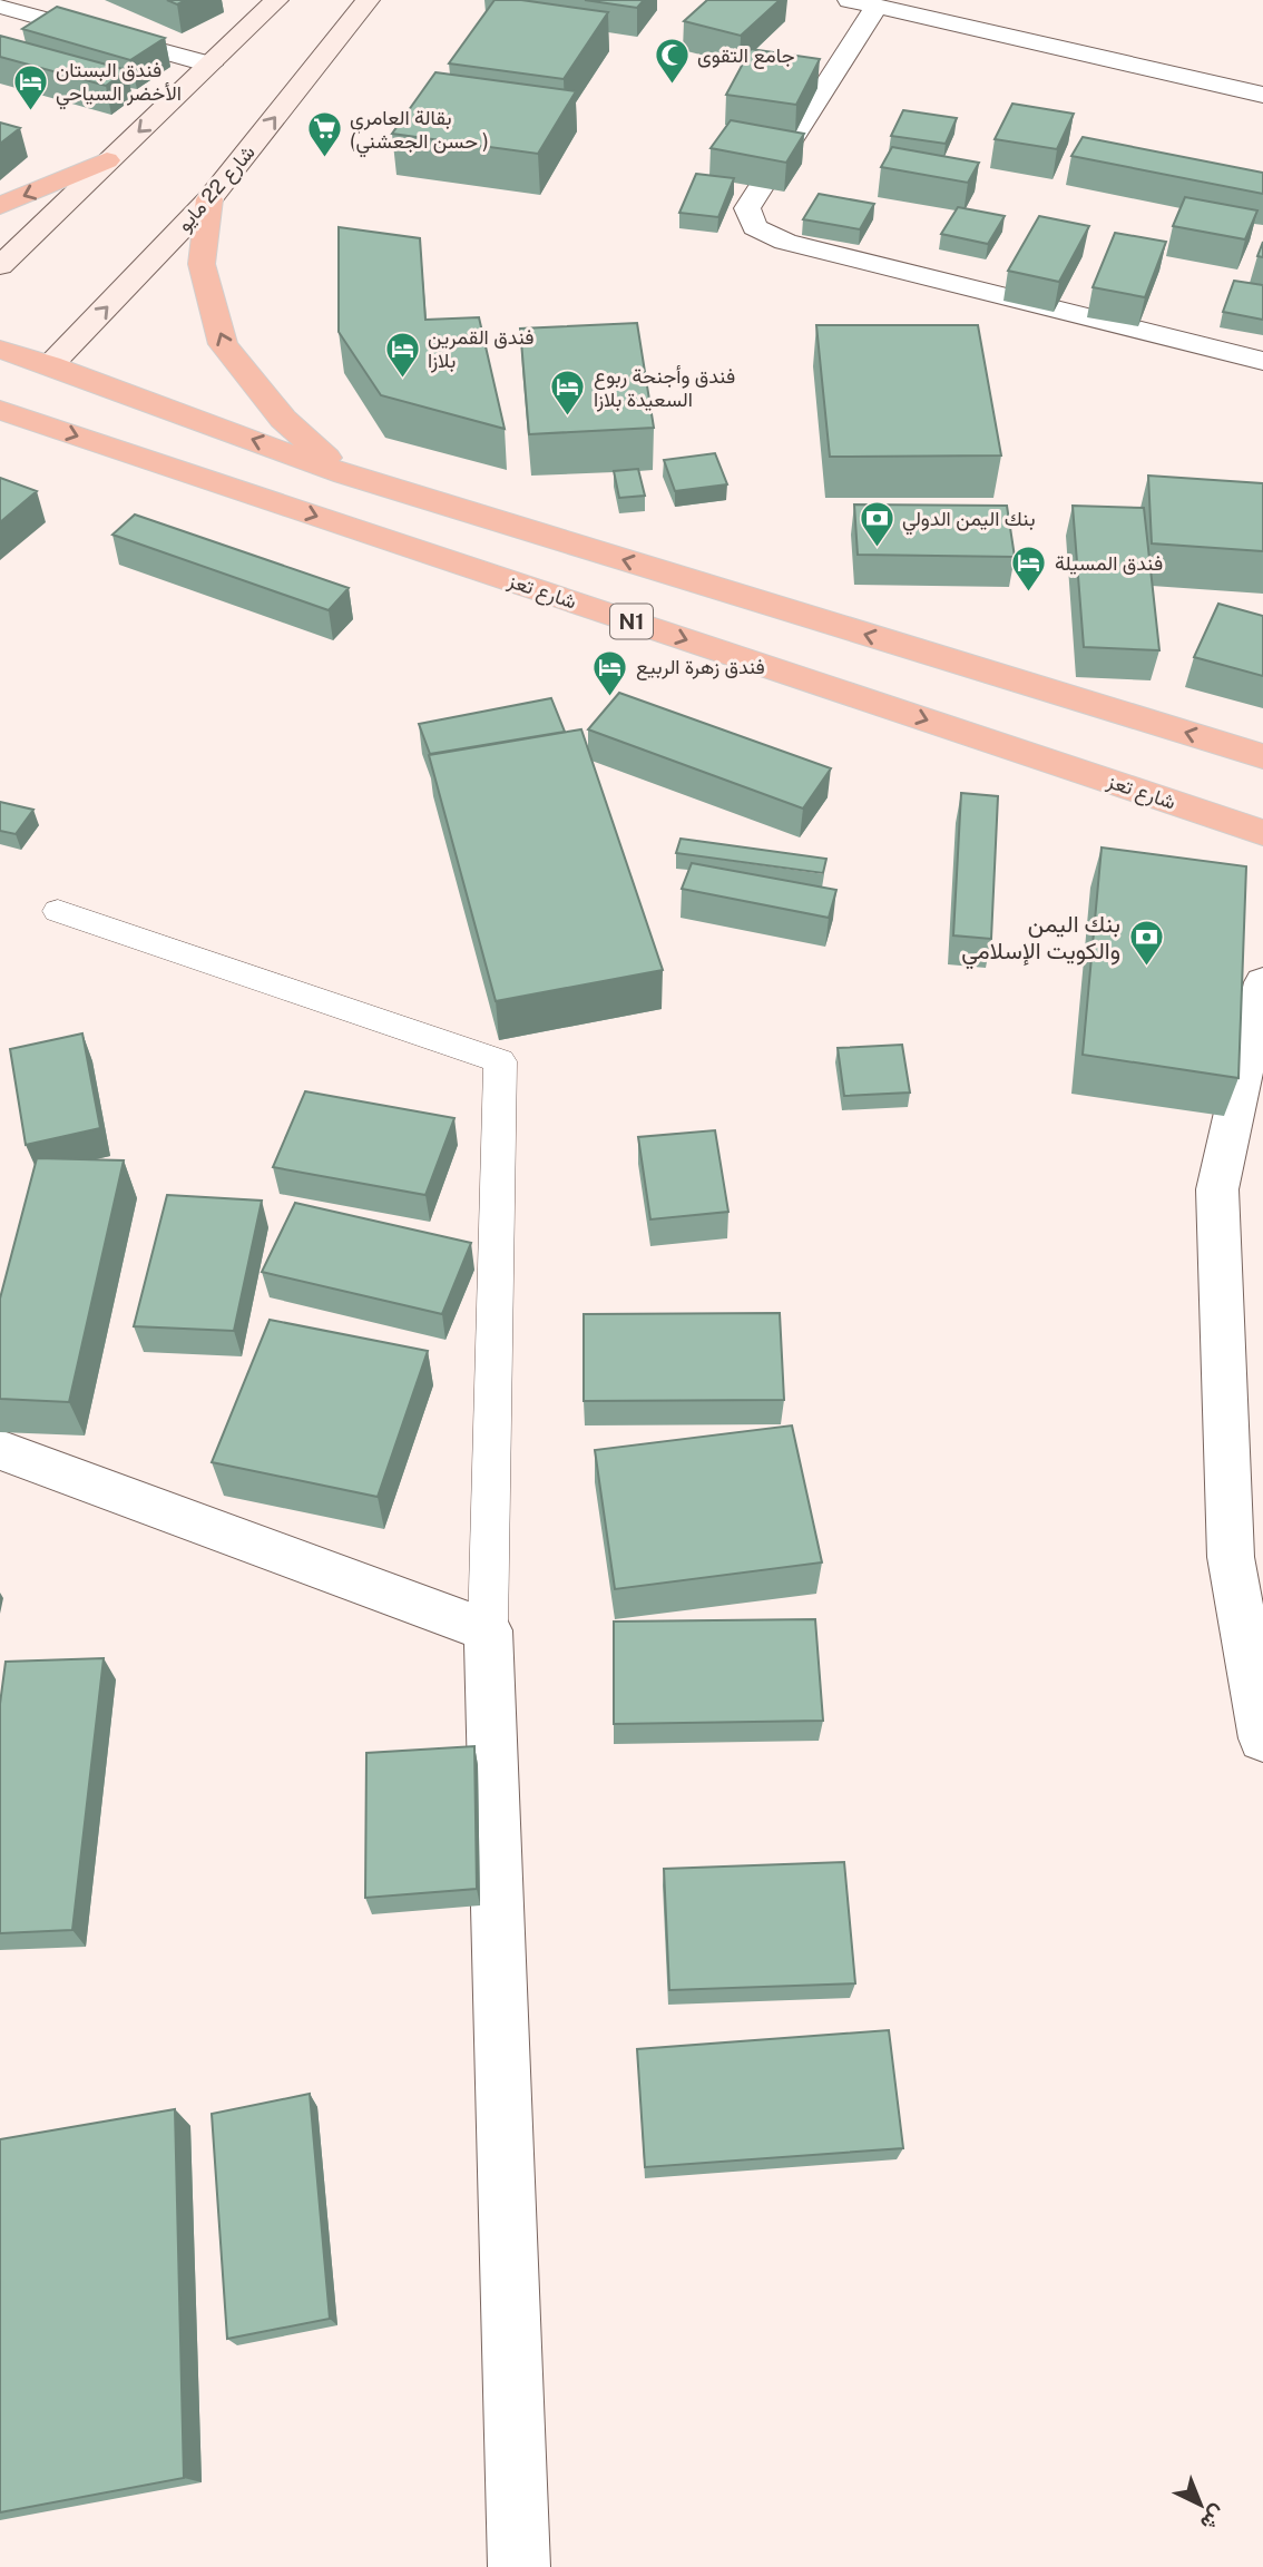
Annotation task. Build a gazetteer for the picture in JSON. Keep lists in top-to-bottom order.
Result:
{
  "streets": {
    "highway": ["شارع تعز", "N1"],
    "main road": ["شارع 22 مايو"]
  },
  "crossings": [
    ["شارع 22 مايو", "N1"]
  ],
  "places": {
    "mosque": ["جامع التقوى"],
    "hotel": [
      "فندق البستان الأخضر السياحي",
      "فندق القمرين بلازا",
      "فندق وأجنحة ربوع السعيدة بلازا",
      "فندق المسيلة",
      "فندق زهرة الربيع"
    ],
    "supermarket": ["بقالة العامري (حسن الجعشني )"],
    "bank": ["بنك اليمن الدولي", "بنك اليمن والكويت الإسلامي"]
  },
  "north": "bottom right"
}
